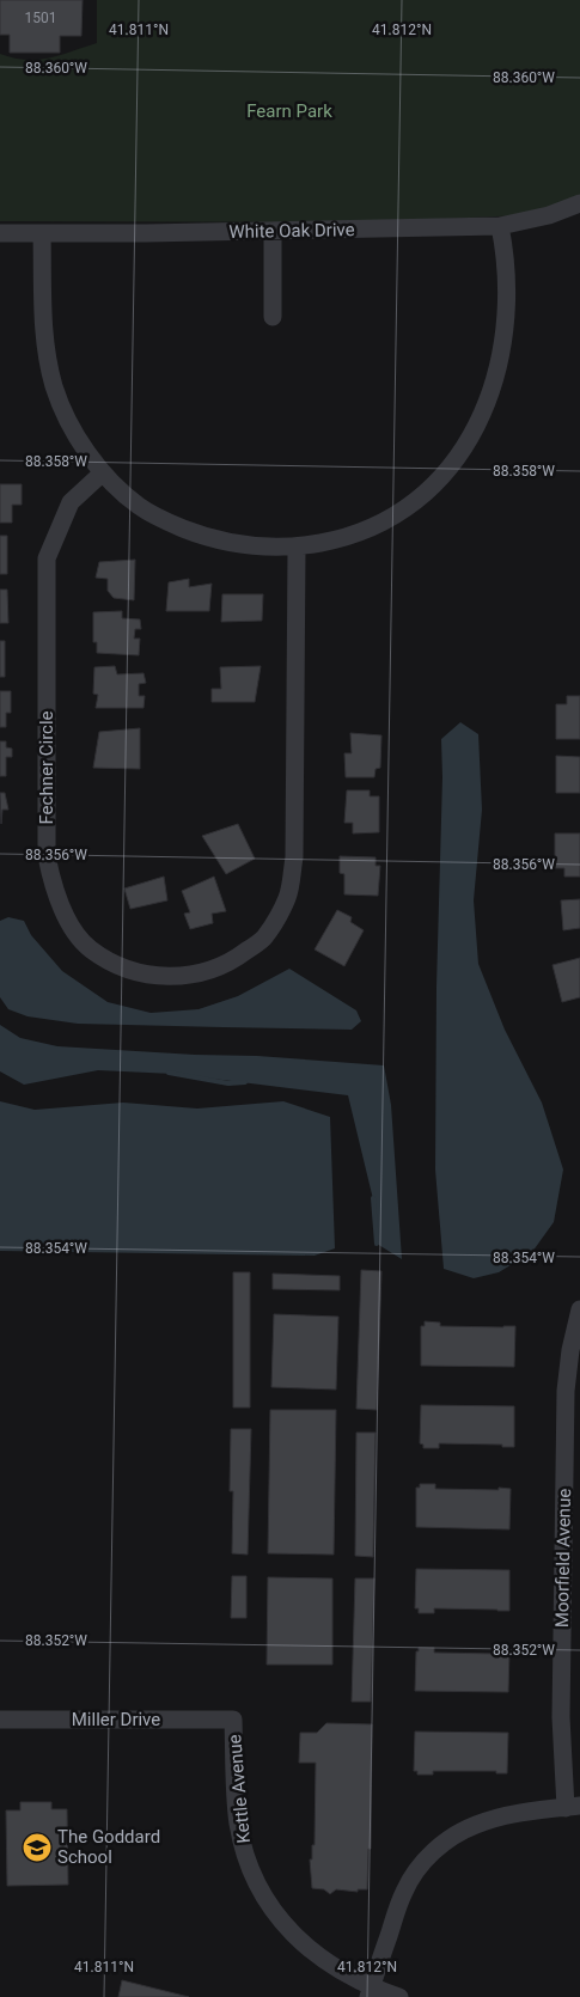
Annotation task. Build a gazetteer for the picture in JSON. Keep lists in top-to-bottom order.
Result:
{
  "streets": {
    "street": [
      "White Oak Drive",
      "Fechner Circle",
      "Moorfield Avenue",
      "Miller Drive",
      "Kettle Avenue"
    ]
  },
  "crossings": [
    ["Miller Drive", "Kettle Avenue"]
  ],
  "parks": ["Fearn Park"],
  "places": {
    "school or university": ["The Goddard School"]
  },
  "house_numbers": ["1501"],
  "coordinates": [
    "41.811°N",
    "41.812°N",
    "88.360°W",
    "88.358°W",
    "88.356°W",
    "88.354°W",
    "88.352°W"
  ]
}
